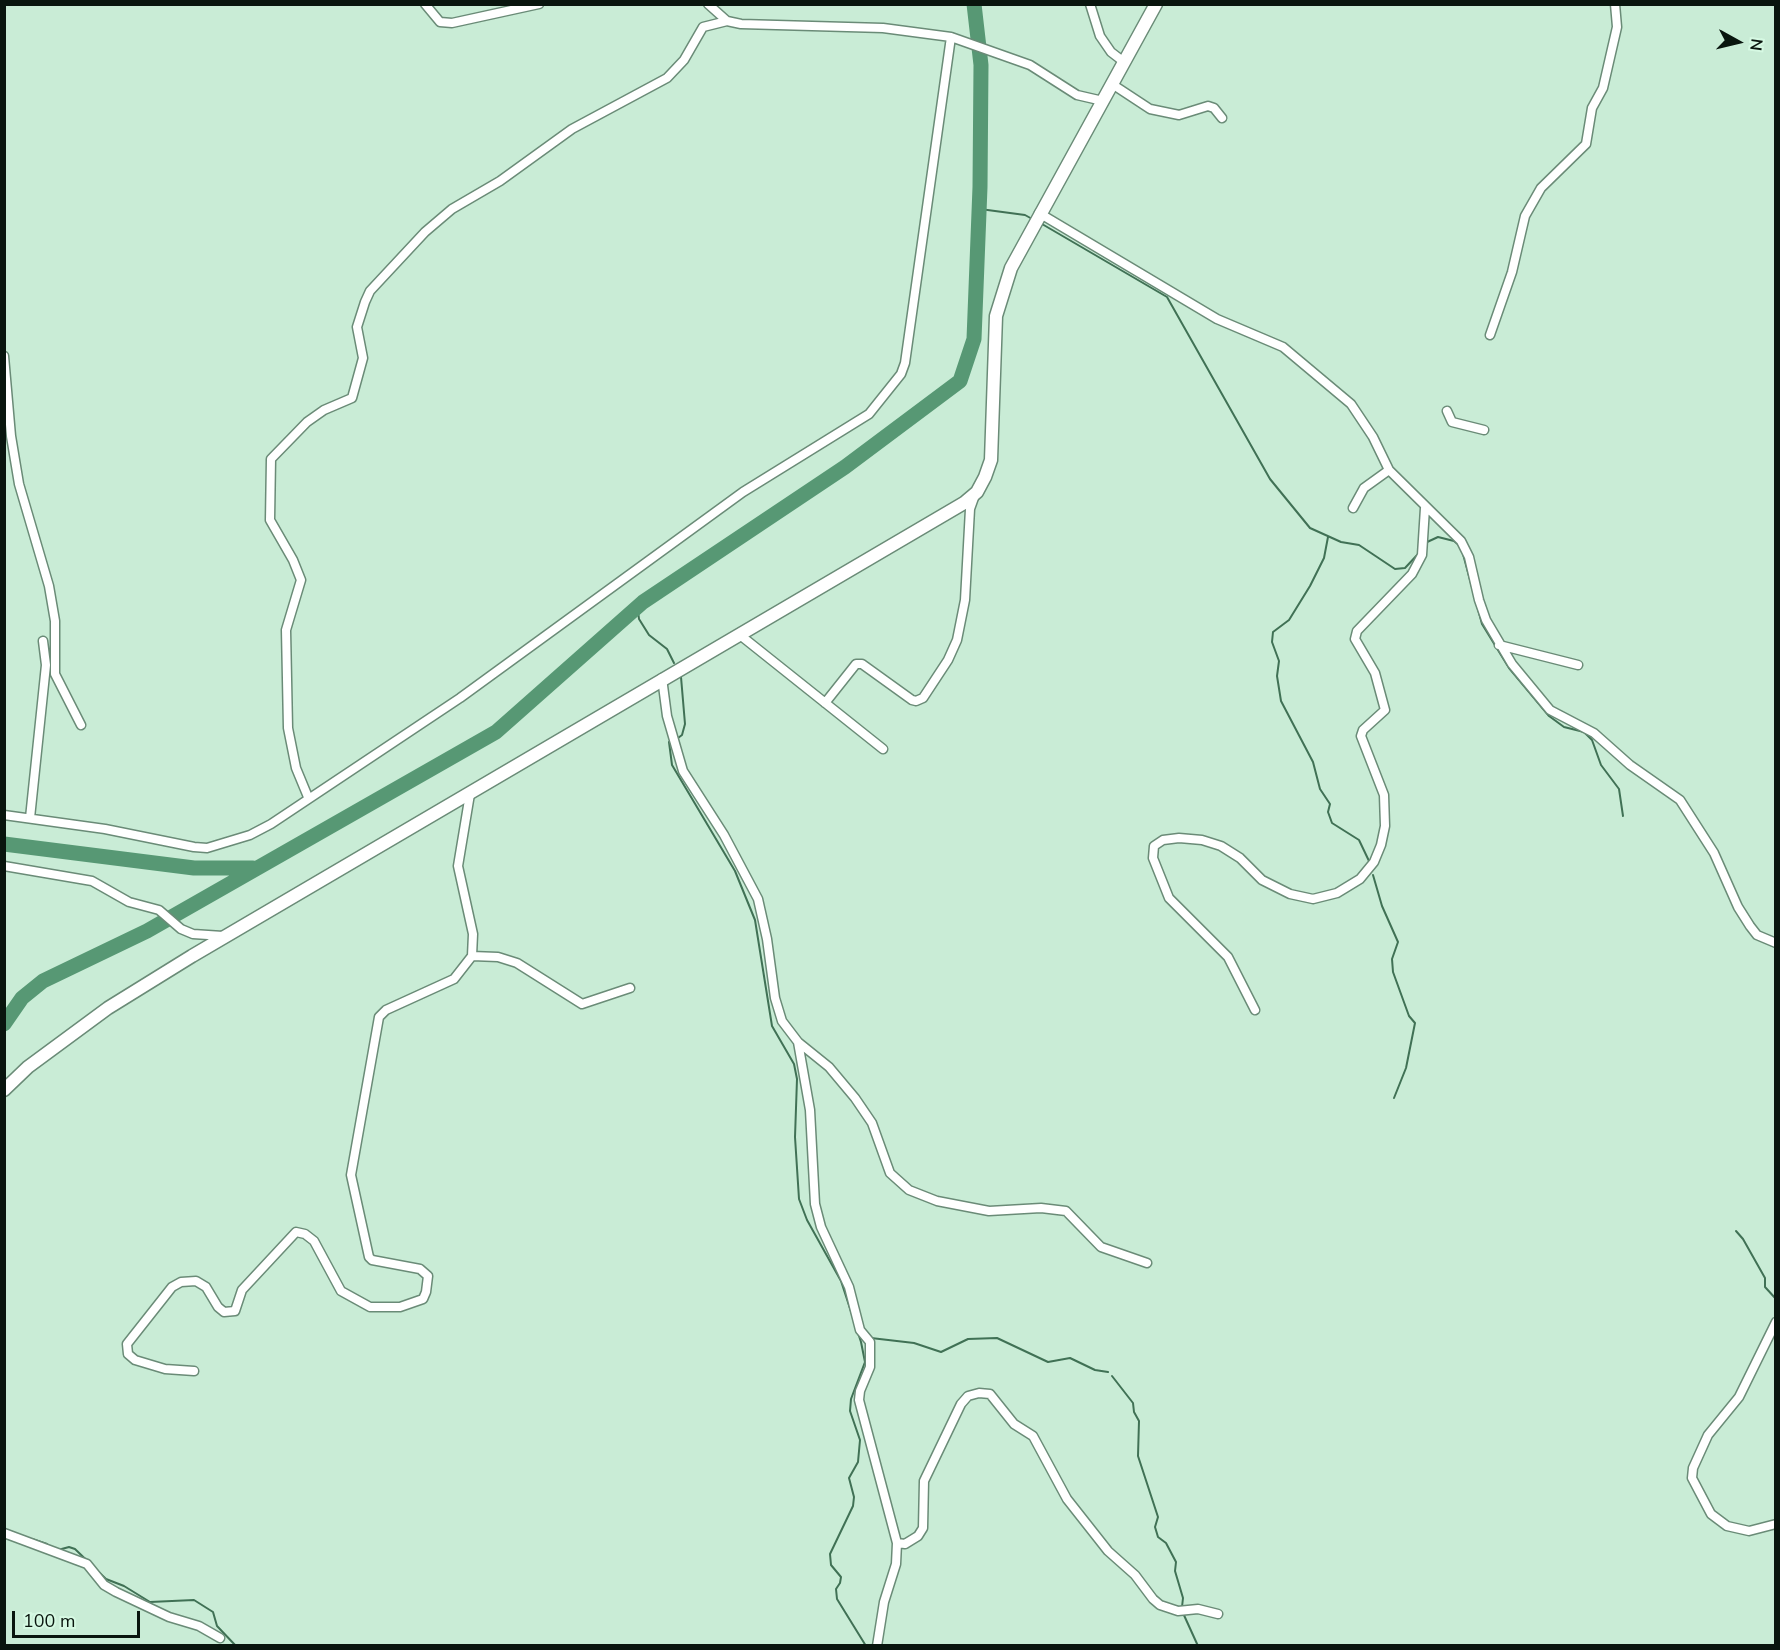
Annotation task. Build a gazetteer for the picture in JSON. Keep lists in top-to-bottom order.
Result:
{
  "scale_bar": "100 m",
  "north": "right"
}
